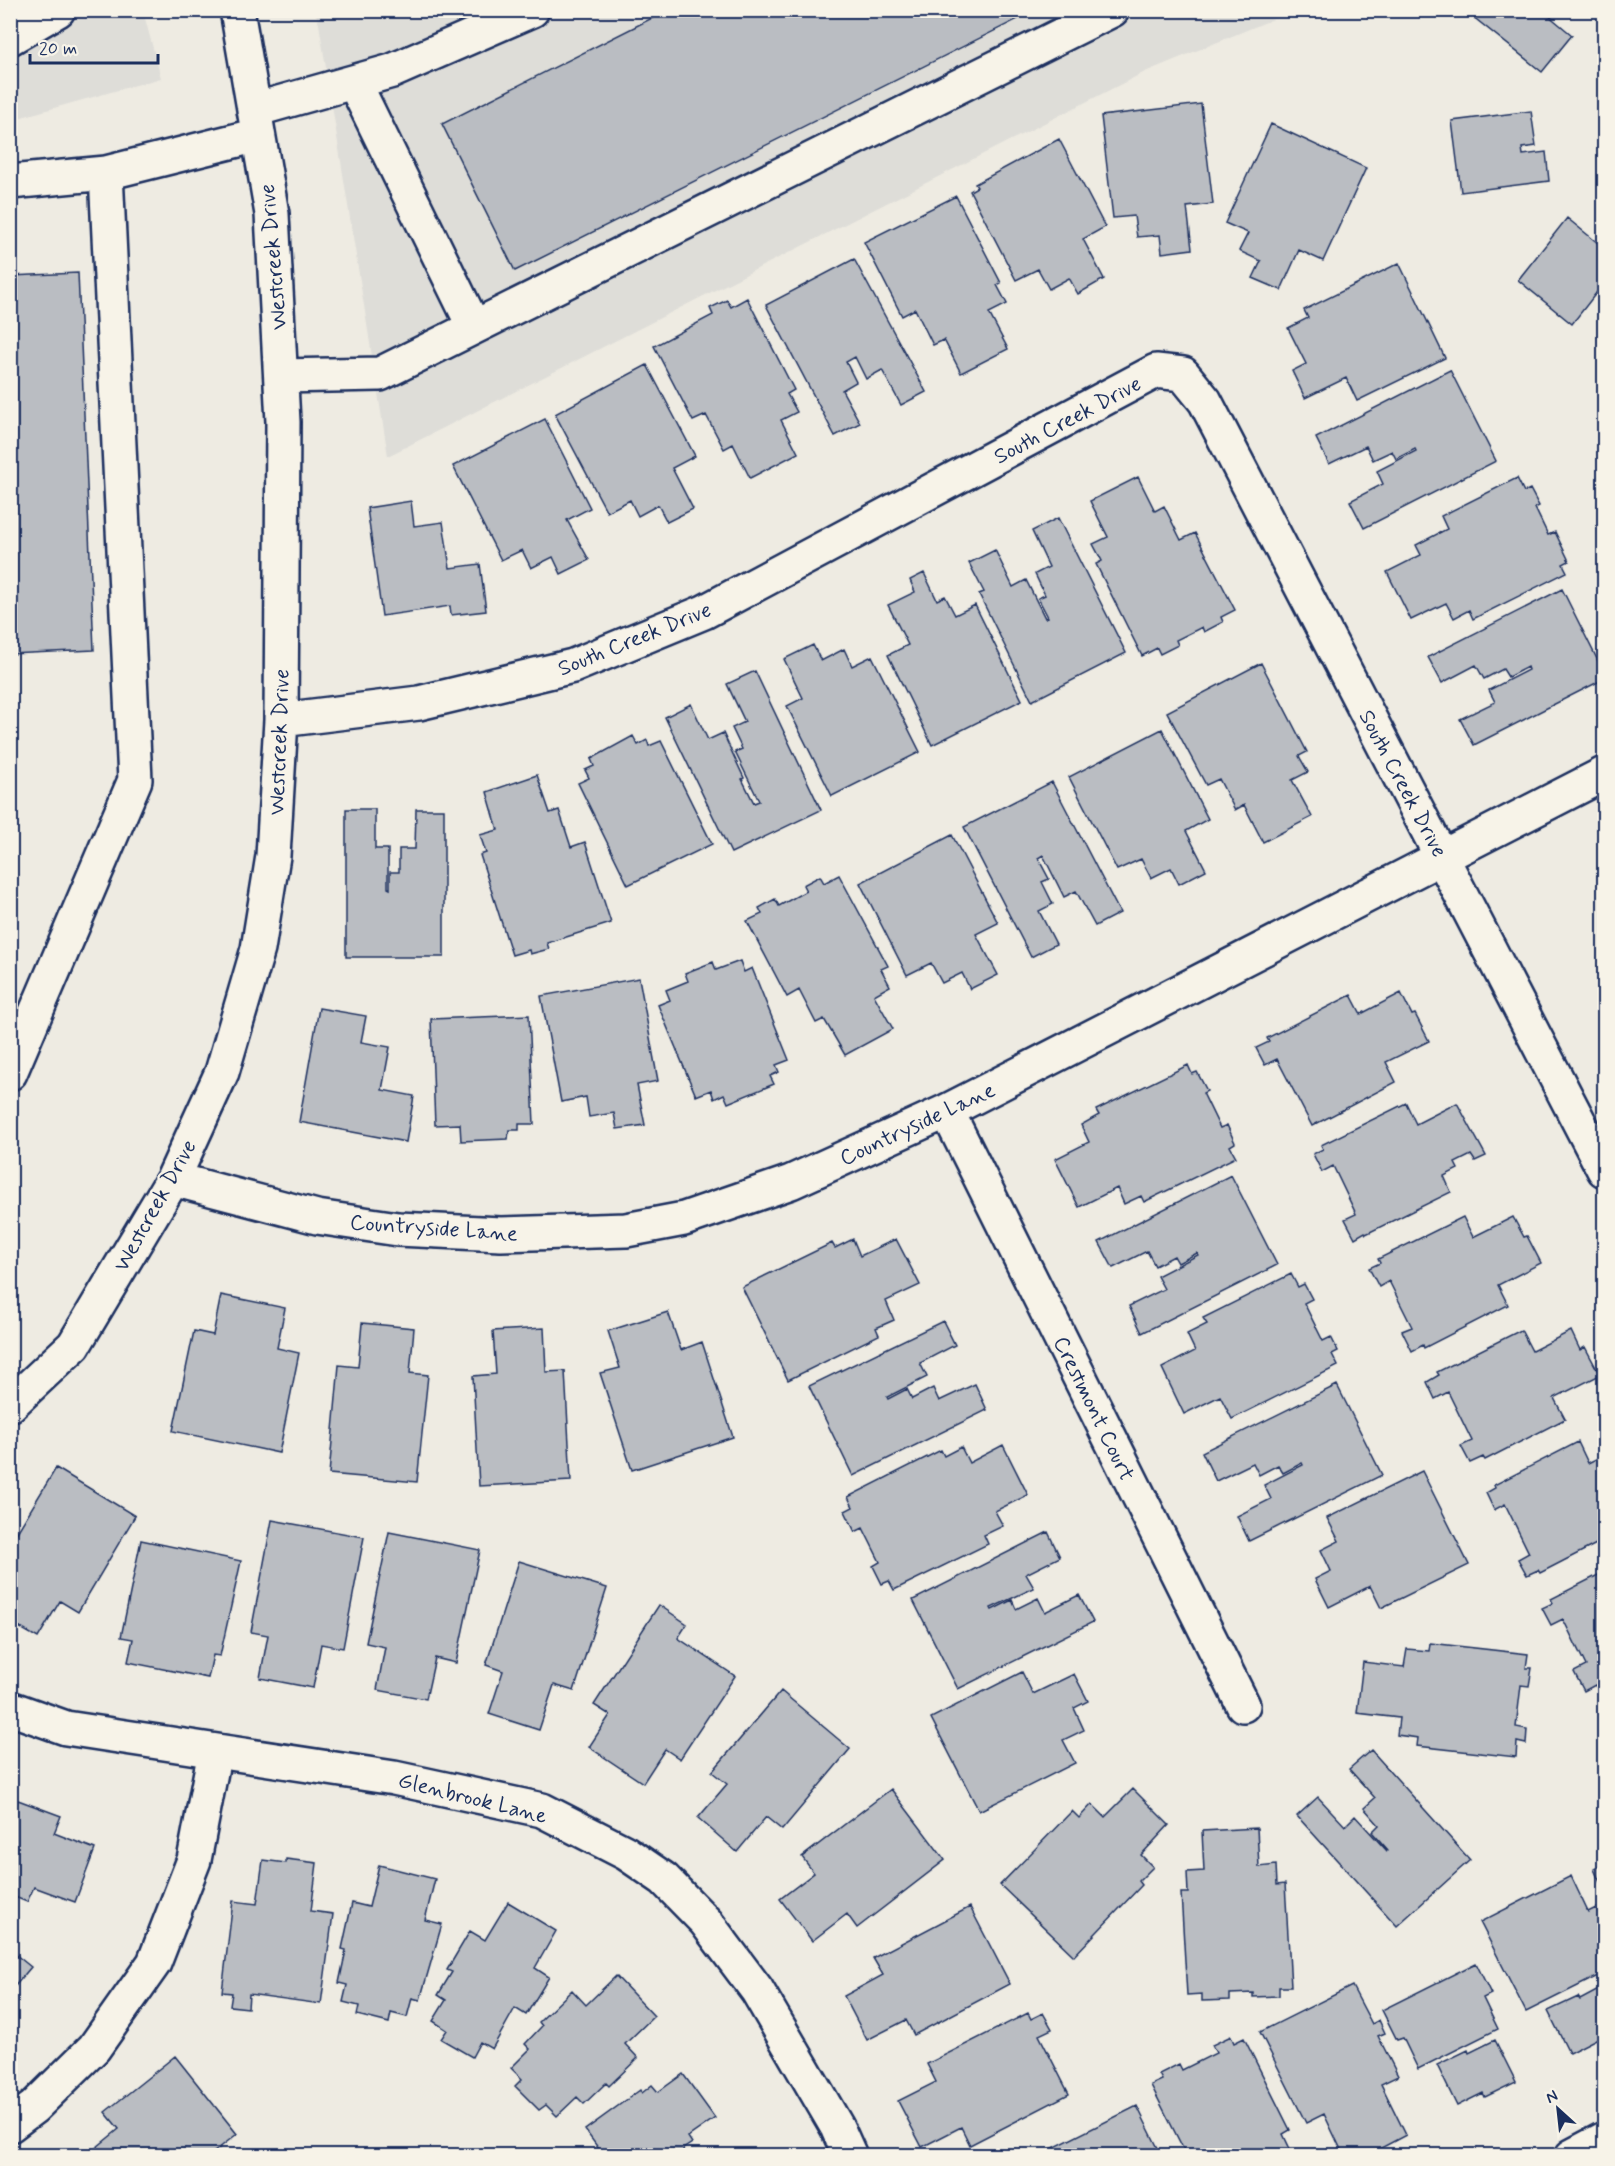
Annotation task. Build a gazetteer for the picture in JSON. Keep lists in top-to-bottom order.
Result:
{
  "streets": {
    "street": [
      "Westcreek Drive",
      "South Creek Drive",
      "Countryside Lane",
      "Crestmont Court",
      "Glenbrook Lane"
    ]
  },
  "crossings": [
    ["Westcreek Drive", "South Creek Drive"],
    ["Westcreek Drive", "Countryside Lane"],
    ["South Creek Drive", "Countryside Lane"],
    ["Countryside Lane", "Crestmont Court"]
  ],
  "scale_bar": "20 m",
  "north": "top left"
}
